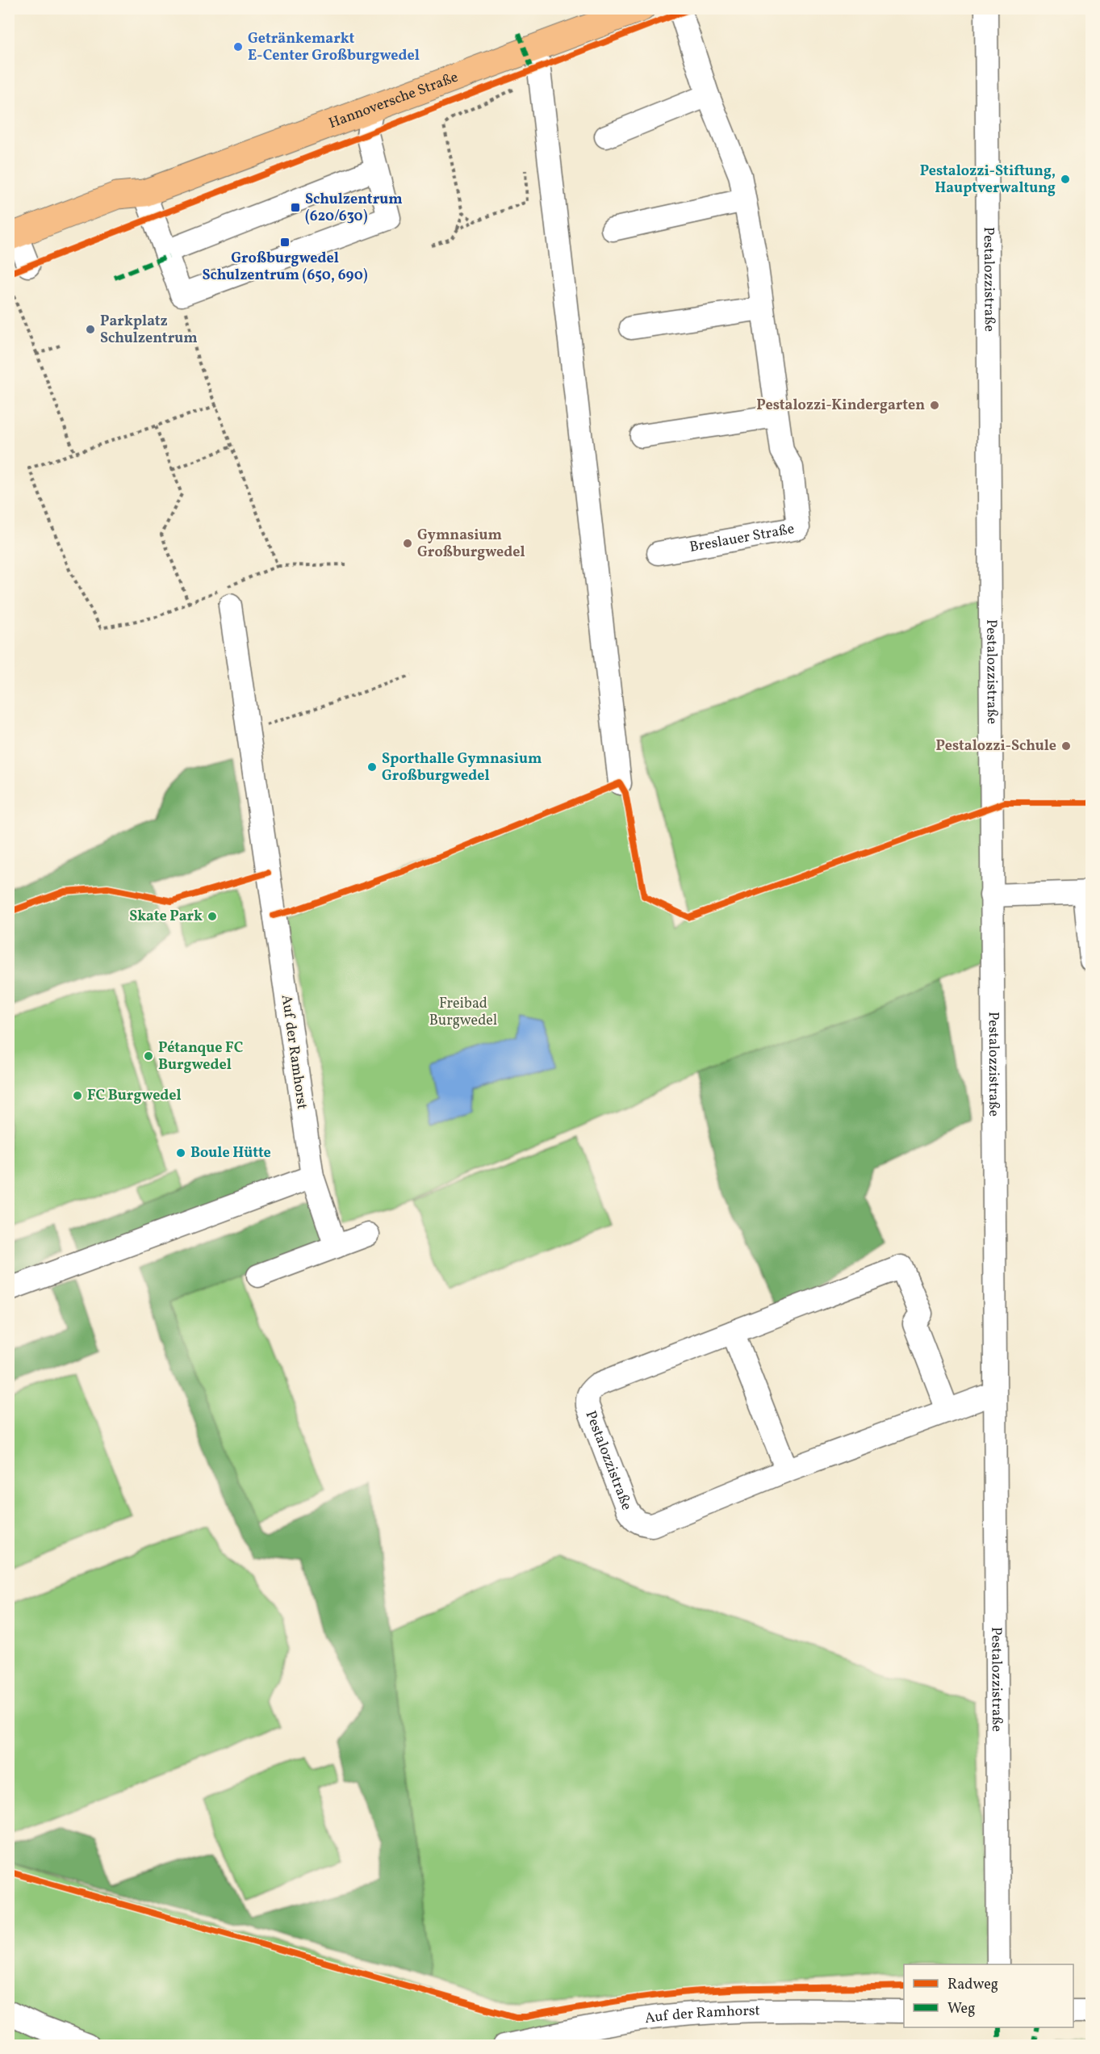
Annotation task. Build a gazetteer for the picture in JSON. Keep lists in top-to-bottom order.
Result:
{
  "streets": {
    "main road": ["Hannoversche Straße"],
    "street": ["Pestalozzistraße", "Breslauer Straße", "Auf der Ramhorst"]
  },
  "parks": ["Freibad Burgwedel"],
  "places": {
    "other": [
      "Getränkemarkt E-Center Großburgwedel",
      "Pestalozzi-Stiftung, Hauptverwaltung",
      "Parkplatz Schulzentrum",
      "Pestalozzi-Kindergarten",
      "Gymnasium Großburgwedel",
      "Pestalozzi-Schule",
      "Sporthalle Gymnasium Großburgwedel",
      "Skate Park",
      "Pétanque FC Burgwedel",
      "FC Burgwedel",
      "Boule Hütte"
    ],
    "transit": ["Schulzentrum (620/630)", "Großburgwedel Schulzentrum (650, 690)"]
  },
  "legend": ["Radweg", "Weg"]
}
